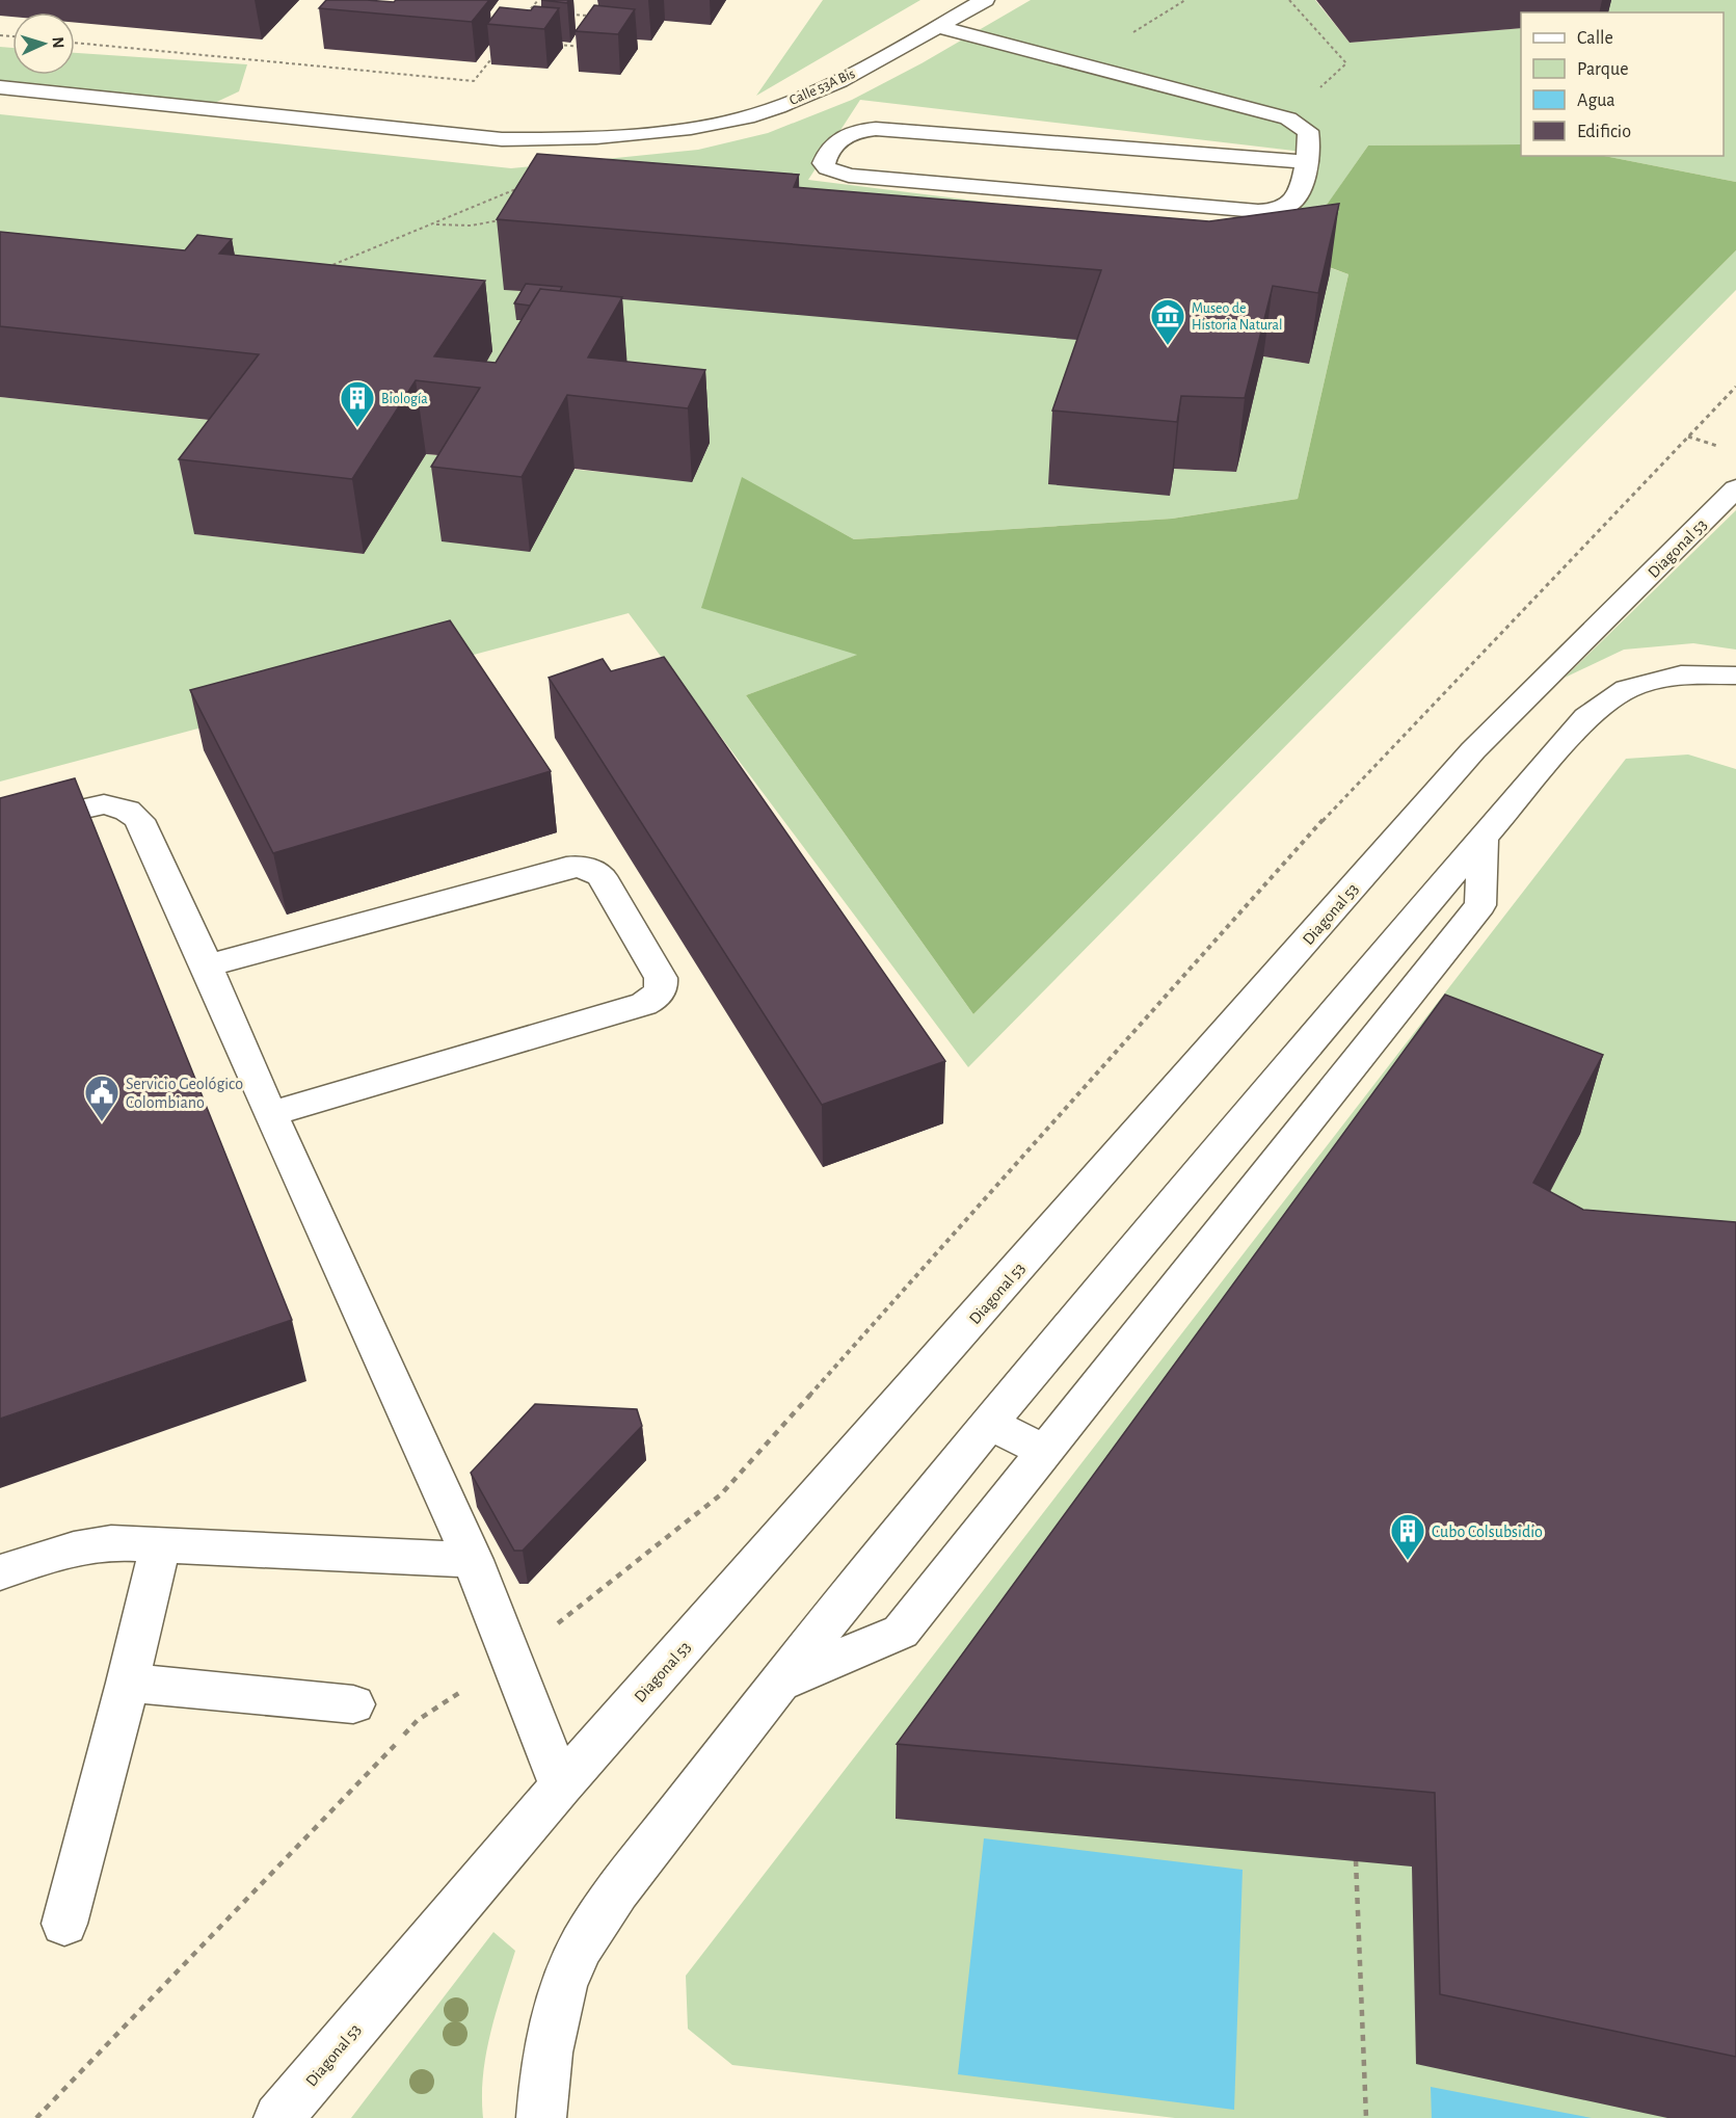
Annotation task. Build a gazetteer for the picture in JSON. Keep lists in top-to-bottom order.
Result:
{
  "streets": {
    "street": ["Calle 53A Bis", "Diagonal 53"]
  },
  "places": {
    "museum": ["Museo de Historia Natural"],
    "building": ["Biología", "Cubo Colsubsidio"],
    "public building": ["Servicio Geológico Colombiano"]
  },
  "legend": [
    "Calle",
    "Parque",
    "Agua",
    "Edificio"
  ],
  "north": "right"
}
